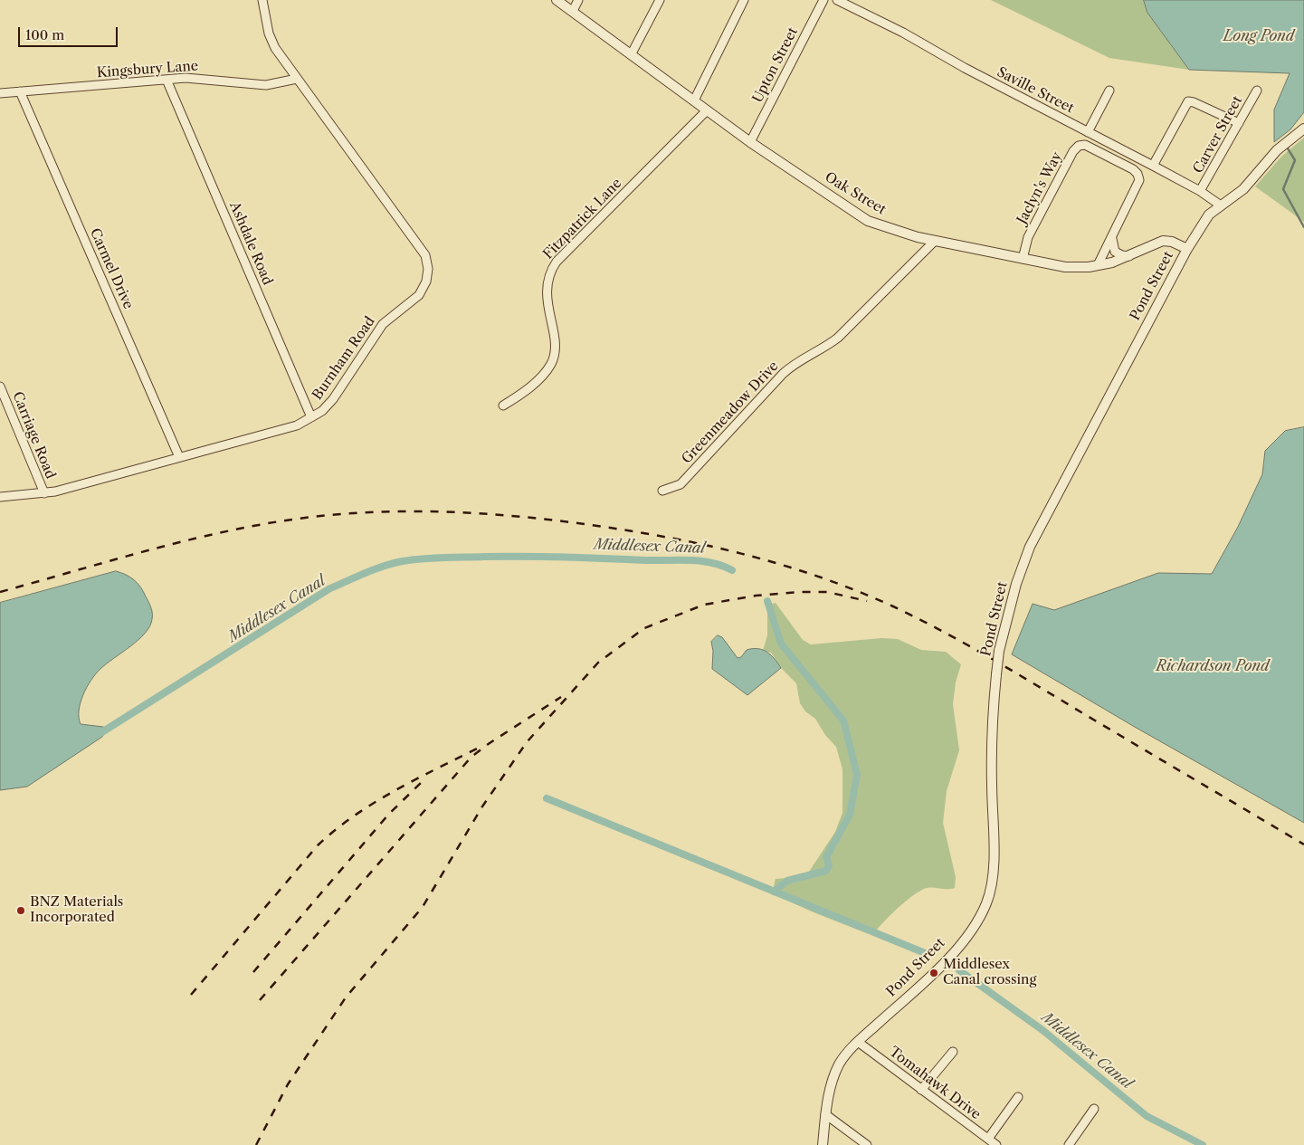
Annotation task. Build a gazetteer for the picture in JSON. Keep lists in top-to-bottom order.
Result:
{
  "streets": {
    "street": [
      "Upton Street",
      "Kingsbury Lane",
      "Saville Street",
      "Carver Street",
      "Jaclyn's Way",
      "Oak Street",
      "Fitzpatrick Lane",
      "Ashdale Road",
      "Carmel Drive",
      "Pond Street",
      "Burnham Road",
      "Greenmeadow Drive",
      "Carriage Road",
      "Tomahawk Drive"
    ]
  },
  "crossings": [
    ["Upton Street", "Oak Street"],
    ["Kingsbury Lane", "Ashdale Road"],
    ["Kingsbury Lane", "Carmel Drive"],
    ["Kingsbury Lane", "Burnham Road"],
    ["Saville Street", "Carver Street"],
    ["Saville Street", "Pond Street"],
    ["Jaclyn's Way", "Oak Street"],
    ["Oak Street", "Fitzpatrick Lane"],
    ["Oak Street", "Pond Street"],
    ["Oak Street", "Greenmeadow Drive"],
    ["Ashdale Road", "Burnham Road"],
    ["Carmel Drive", "Burnham Road"],
    ["Pond Street", "Tomahawk Drive"],
    ["Burnham Road", "Carriage Road"]
  ],
  "water": ["Long Pond", "Middlesex Canal", "Richardson Pond"],
  "places": ["BNZ Materials Incorporated", "Middlesex Canal crossing"],
  "scale_bar": "100 m"
}
